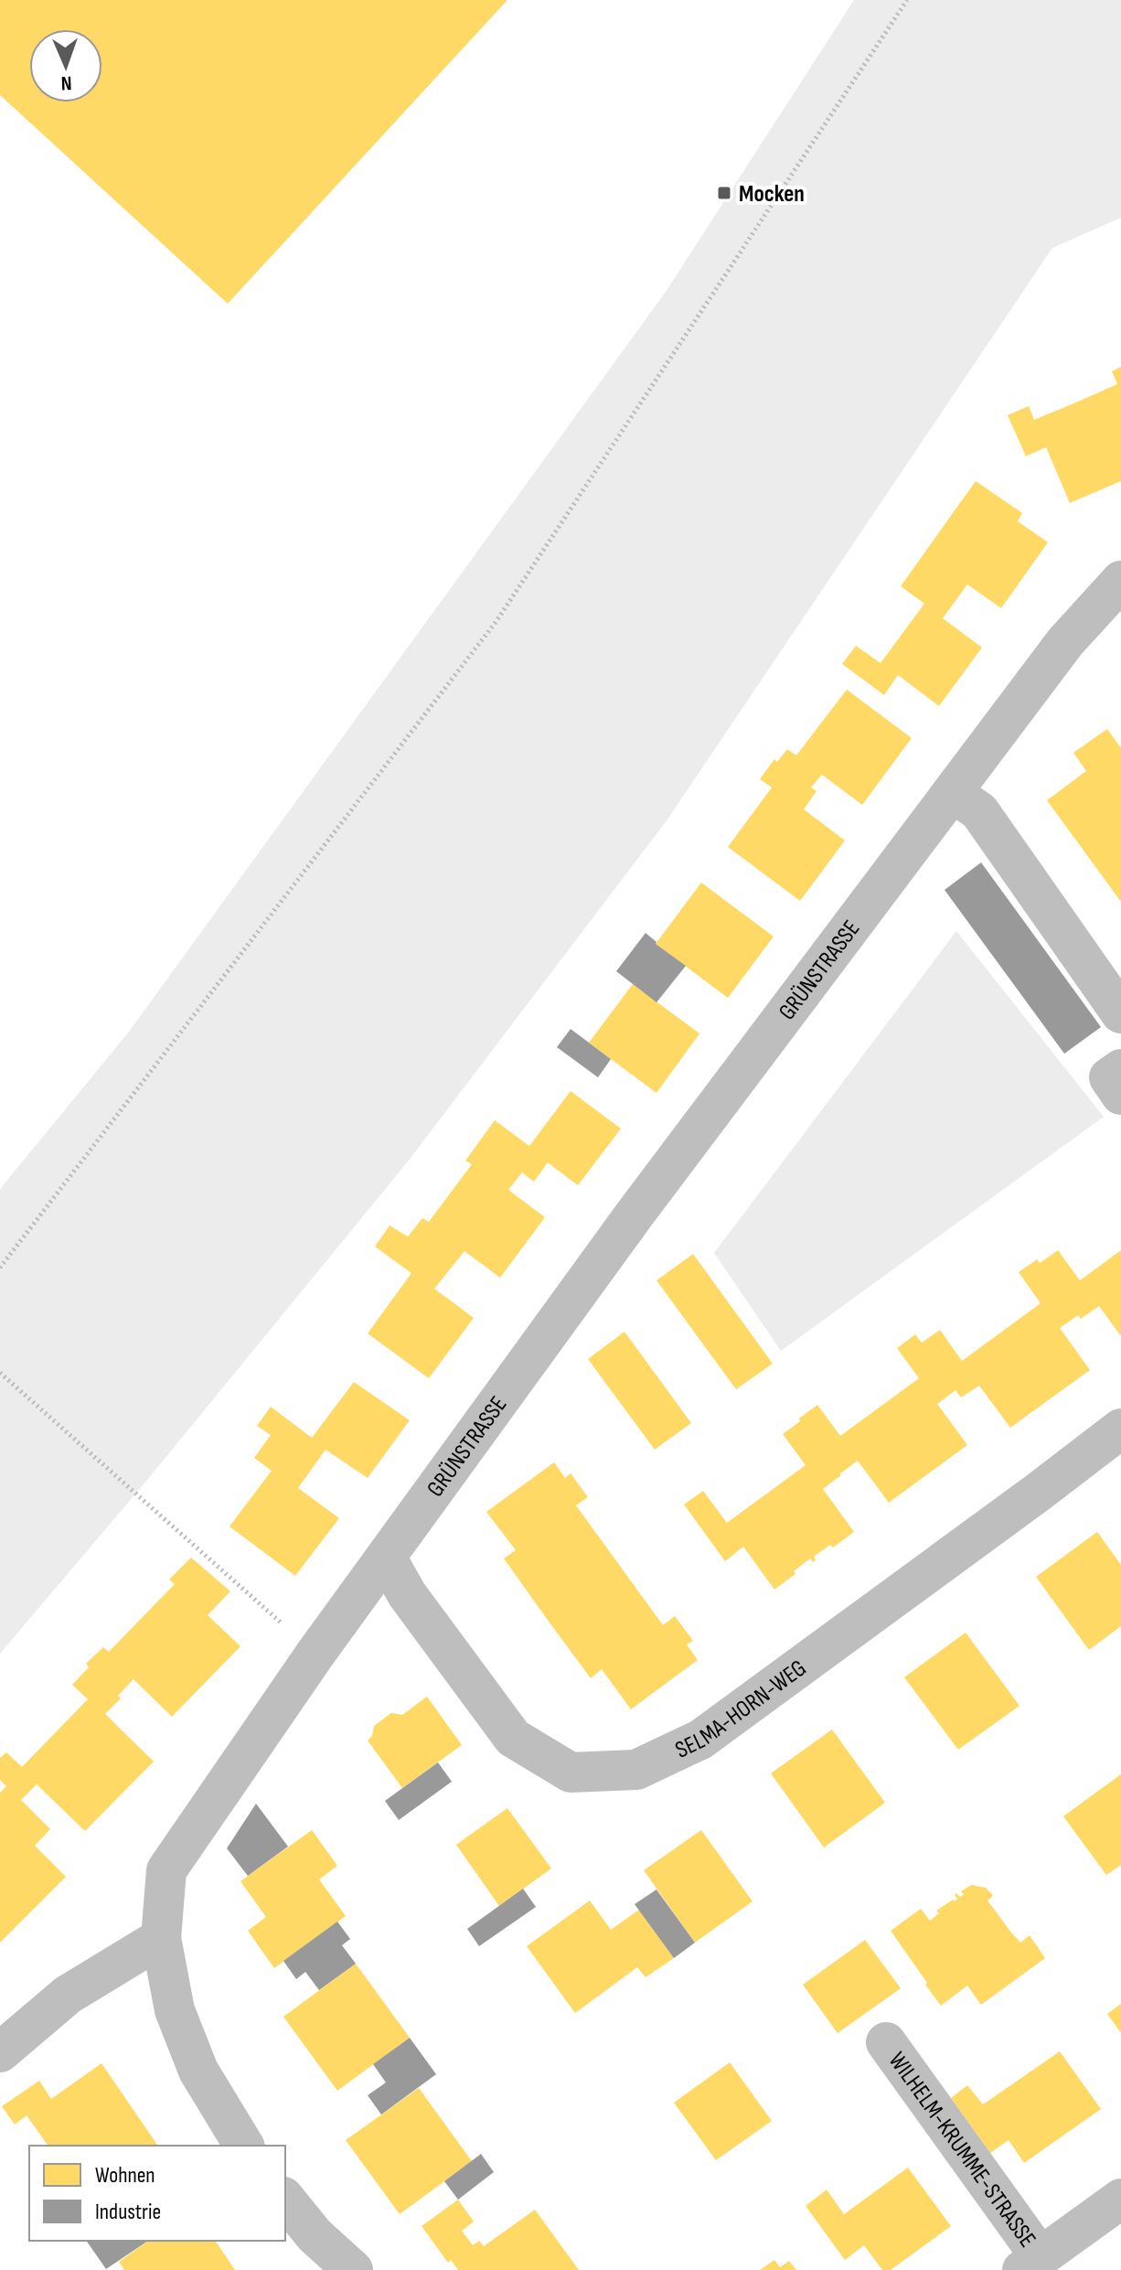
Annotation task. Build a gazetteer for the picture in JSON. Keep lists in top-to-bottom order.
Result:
{
  "streets": {
    "street": ["GRÜNSTRASSE", "SELMA-HORN-WEG", "WILHELM-KRUMME-STRASSE"]
  },
  "crossings": [
    ["GRÜNSTRASSE", "SELMA-HORN-WEG"]
  ],
  "places": {
    "transit": ["Mocken"]
  },
  "legend": ["Wohnen", "Industrie"],
  "north": "bottom"
}
